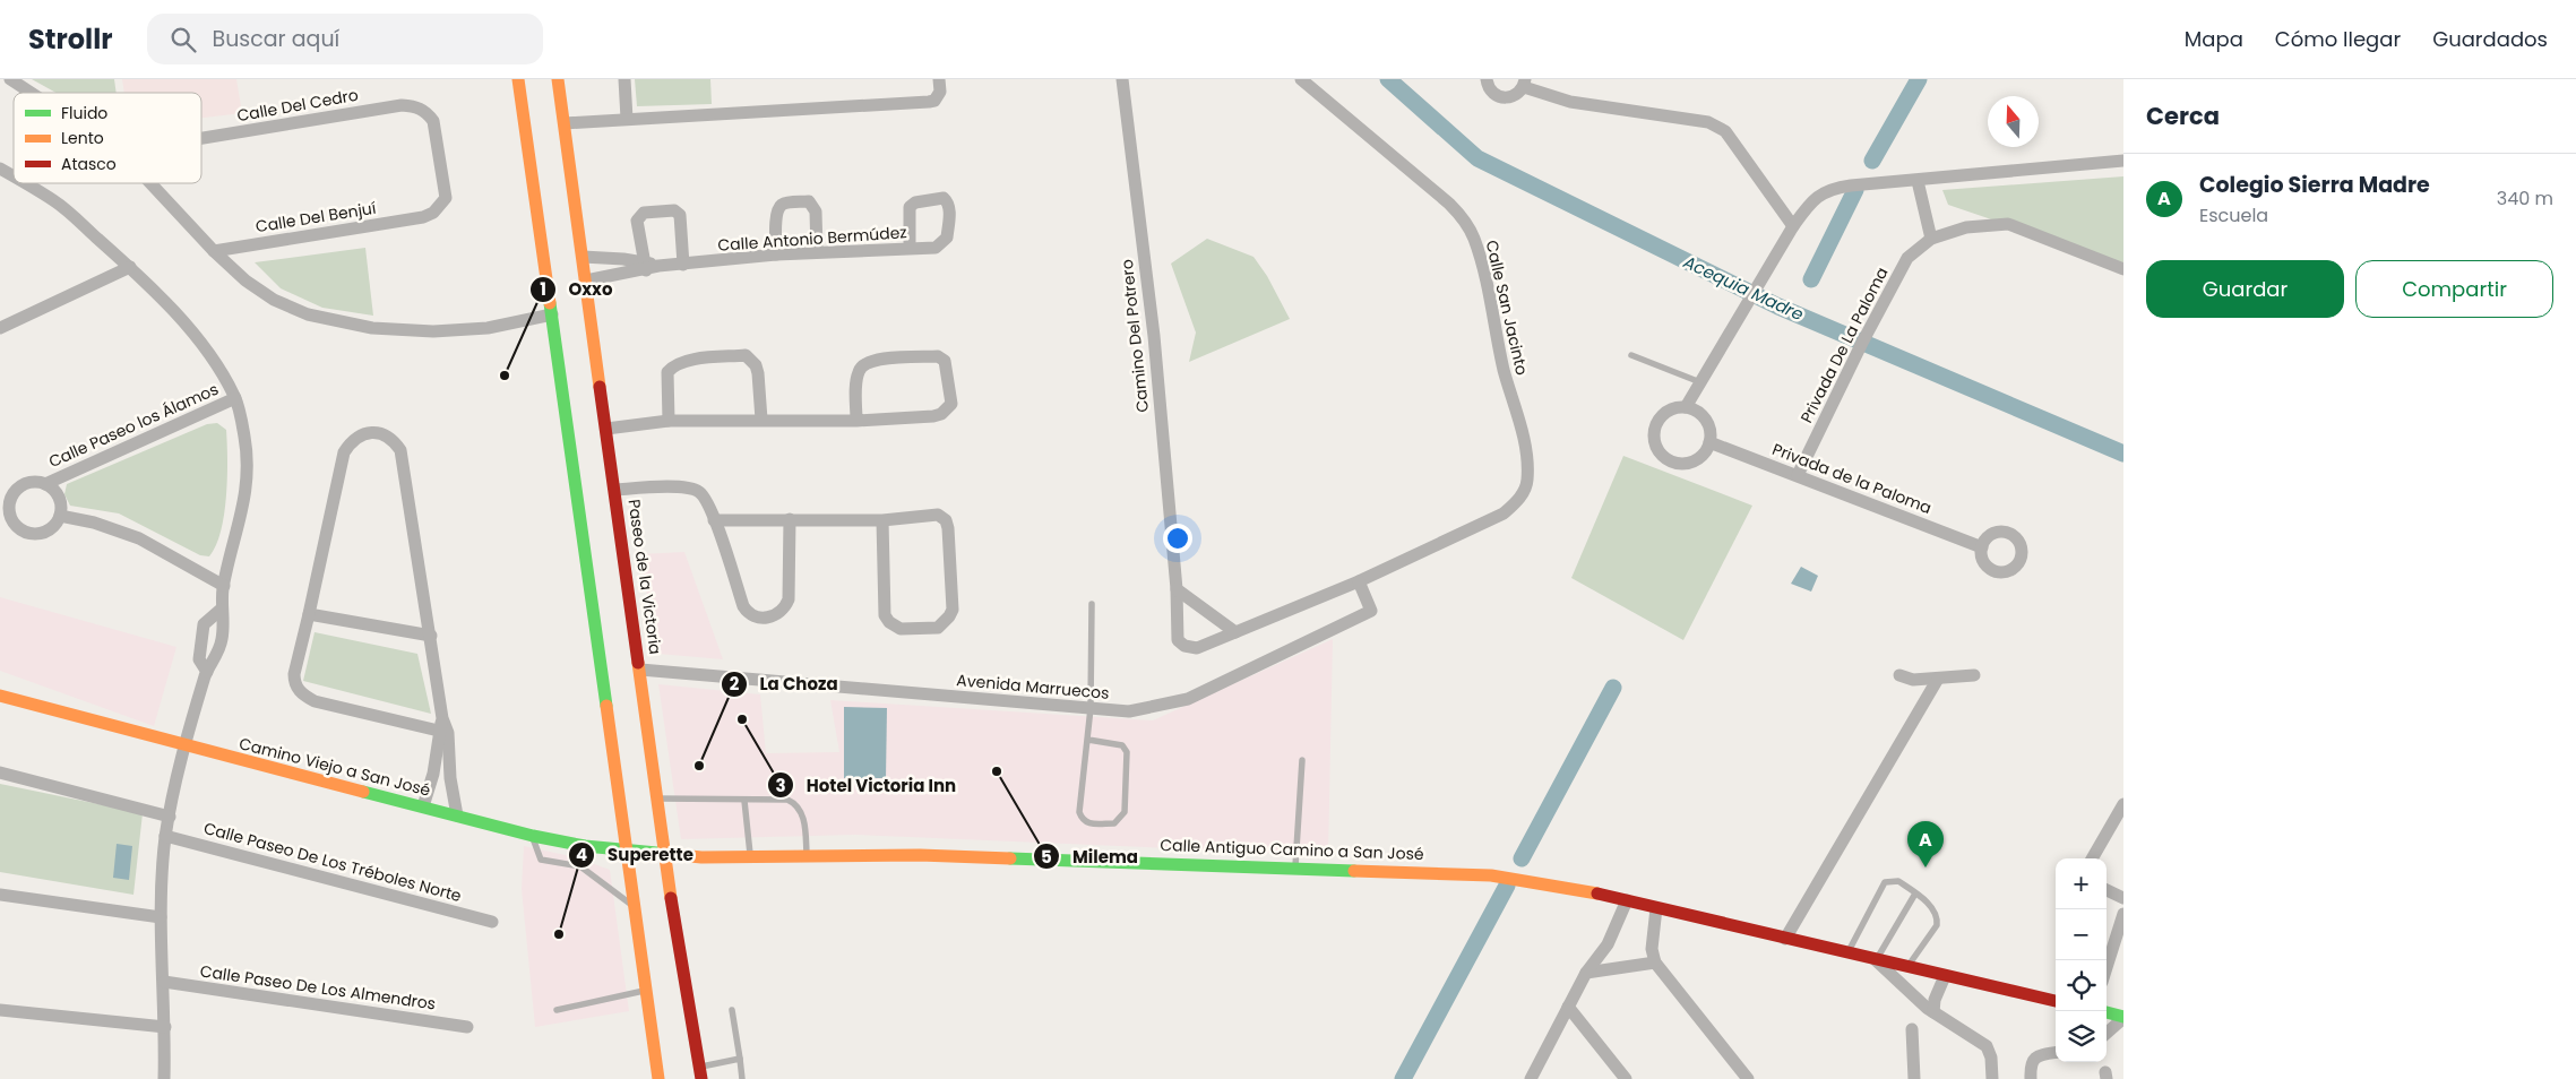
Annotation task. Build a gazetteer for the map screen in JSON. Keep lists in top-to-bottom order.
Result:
{
  "streets": {
    "street": [
      "Calle Del Cedro",
      "Calle Del Benjuí",
      "Calle Antonio Bermúdez",
      "Calle San Jacinto",
      "Camino Del Potrero",
      "Privada De La Paloma",
      "Calle Paseo los Álamos",
      "Privada de la Paloma",
      "Paseo de la Victoria",
      "Avenida Marruecos",
      "Camino Viejo a San José",
      "Calle Antiguo Camino a San José",
      "Calle Paseo De Los Tréboles Norte",
      "Calle Paseo De Los Almendros"
    ]
  },
  "crossings": [
    ["Calle Del Cedro", "Calle Del Benjuí"],
    ["Calle Antonio Bermúdez", "Paseo de la Victoria"],
    ["Calle San Jacinto", "Avenida Marruecos"],
    ["Privada De La Paloma", "Privada de la Paloma"],
    ["Paseo de la Victoria", "Avenida Marruecos"],
    ["Paseo de la Victoria", "Camino Viejo a San José"],
    ["Paseo de la Victoria", "Calle Antiguo Camino a San José"],
    ["Camino Viejo a San José", "Calle Antiguo Camino a San José"]
  ],
  "water": ["Acequia Madre"],
  "places": [
    "Oxxo",
    "Hotel Victoria Inn",
    "La Choza",
    "Milema",
    "Superette"
  ],
  "legend": ["Fluido", "Lento", "Atasco"],
  "north": "top",
  "page": {
    "header": "Strollr",
    "search": "Buscar aquí",
    "nav": ["Mapa", "Cómo llegar", "Guardados"],
    "heading": "Cerca",
    "list": [
      {
        "mark": "A",
        "name": "Colegio Sierra Madre",
        "note": "Escuela",
        "value": "340 m"
      }
    ],
    "buttons": ["Guardar", "Compartir"],
    "pins": "A",
    "map_buttons": ["+", "−"]
  }
}
